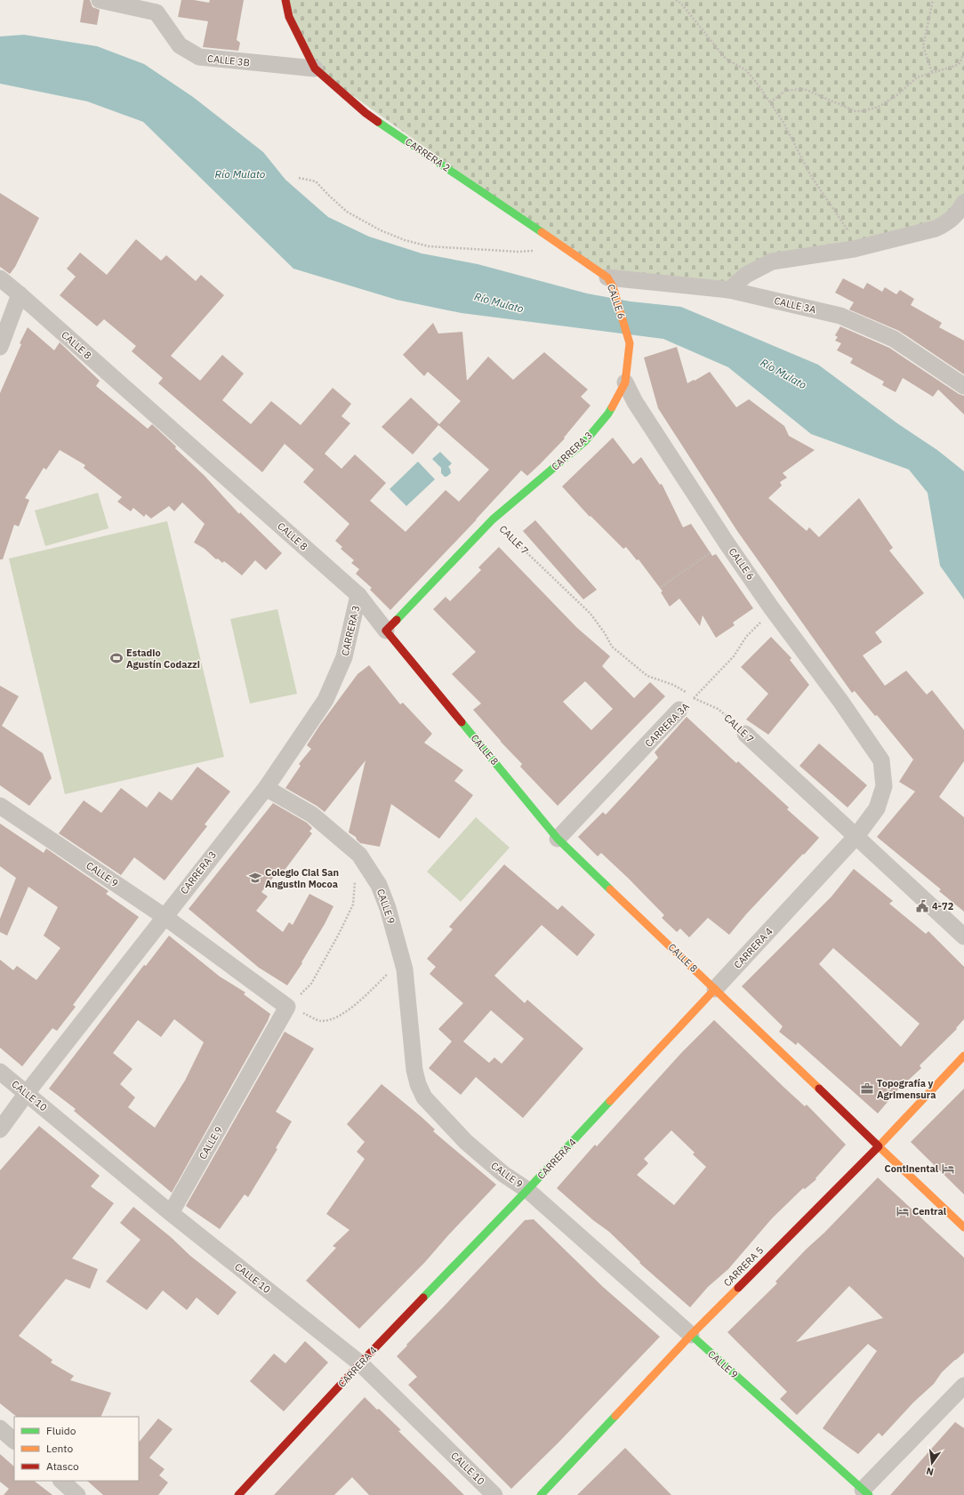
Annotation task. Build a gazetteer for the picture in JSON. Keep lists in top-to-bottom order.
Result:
{
  "streets": {
    "main road": [
      "CARRERA 2",
      "CALLE 6",
      "CALLE 8",
      "CARRERA 3",
      "CALLE 9",
      "CARRERA 4",
      "CARRERA 5"
    ],
    "street": [
      "CALLE 3B",
      "CALLE 3A",
      "CALLE 7",
      "CARRERA 3A",
      "CALLE 10"
    ]
  },
  "crossings": [
    ["CALLE 3B", "CARRERA 2"],
    ["CARRERA 2", "CALLE 6"],
    ["CARRERA 2", "CALLE 3A"],
    ["CALLE 6", "CALLE 3A"],
    ["CALLE 6", "CARRERA 3"],
    ["CALLE 6", "CALLE 7"],
    ["CALLE 6", "CARRERA 3A"],
    ["CALLE 6", "CARRERA 4"],
    ["CALLE 8", "CARRERA 3"],
    ["CALLE 8", "CARRERA 3A"],
    ["CALLE 8", "CARRERA 4"],
    ["CALLE 8", "CARRERA 5"],
    ["CARRERA 3", "CALLE 7"],
    ["CARRERA 3", "CALLE 9"],
    ["CARRERA 3", "CALLE 10"],
    ["CALLE 7", "CARRERA 3A"],
    ["CALLE 7", "CARRERA 4"],
    ["CALLE 9", "CARRERA 4"],
    ["CALLE 9", "CALLE 10"],
    ["CALLE 9", "CARRERA 5"],
    ["CARRERA 4", "CALLE 10"]
  ],
  "water": ["Río Mulato"],
  "places": {
    "sports": ["Estadio Agustín Codazzi"],
    "school or university": ["Colegio Cial San Angustin Mocoa"],
    "public building": ["4-72"],
    "office": ["Topografía y Agrimensura"],
    "hotel": ["Continental", "Central"]
  },
  "legend": ["Fluido", "Lento", "Atasco"],
  "north": "bottom"
}
